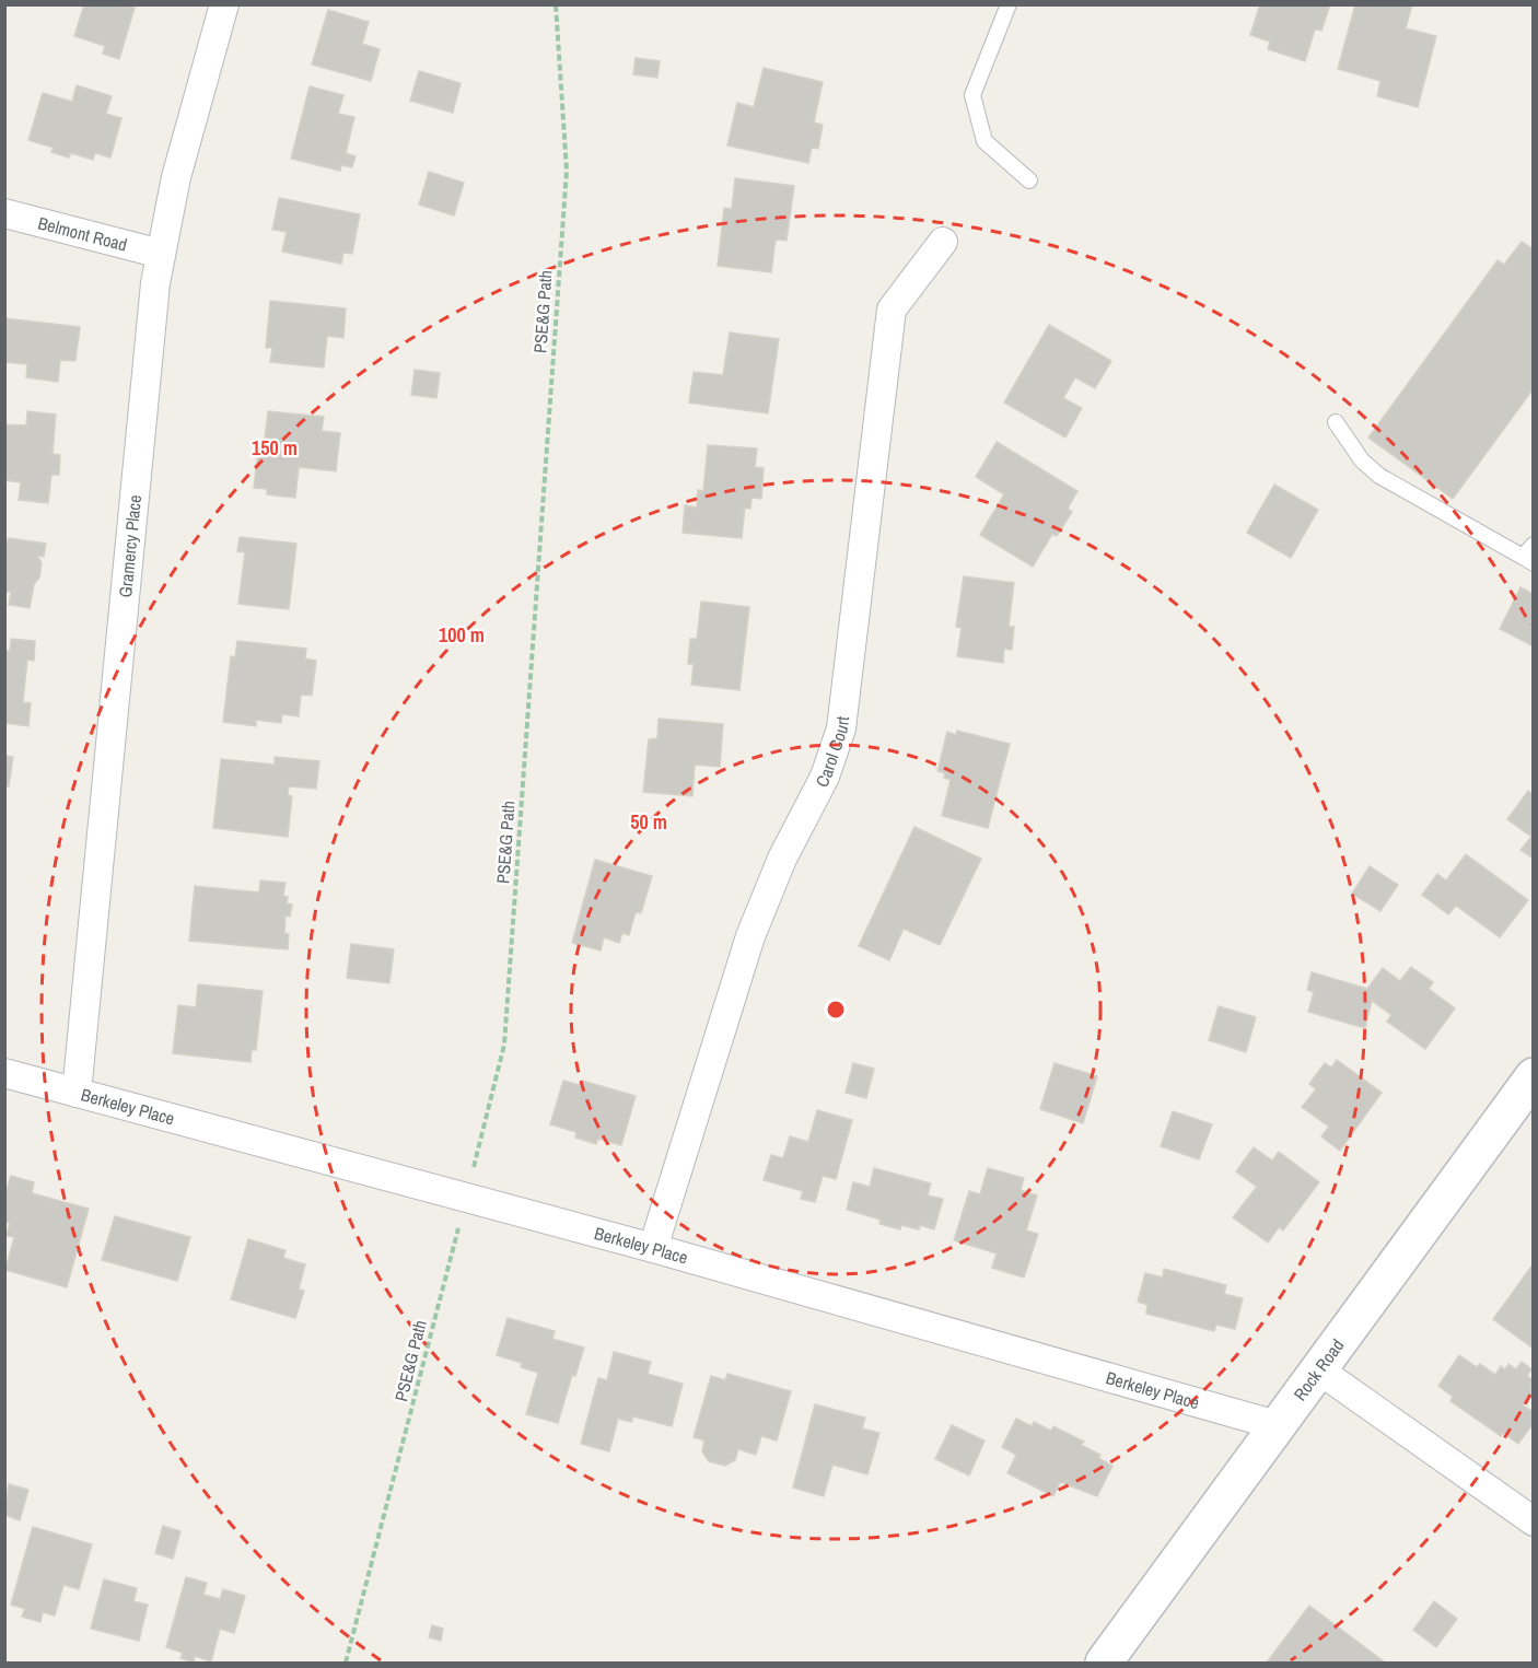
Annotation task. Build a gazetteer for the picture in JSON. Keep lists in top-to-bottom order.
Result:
{
  "streets": {
    "street": [
      "Belmont Road",
      "Gramercy Place",
      "Carol Court",
      "Berkeley Place",
      "Rock Road"
    ],
    "path": ["PSE&G Path"]
  },
  "crossings": [
    ["Belmont Road", "Gramercy Place"],
    ["PSE&G Path", "Berkeley Place"],
    ["Gramercy Place", "Berkeley Place"],
    ["Carol Court", "Berkeley Place"],
    ["Berkeley Place", "Rock Road"]
  ],
  "rings": ["150 m", "100 m", "50 m"]
}
